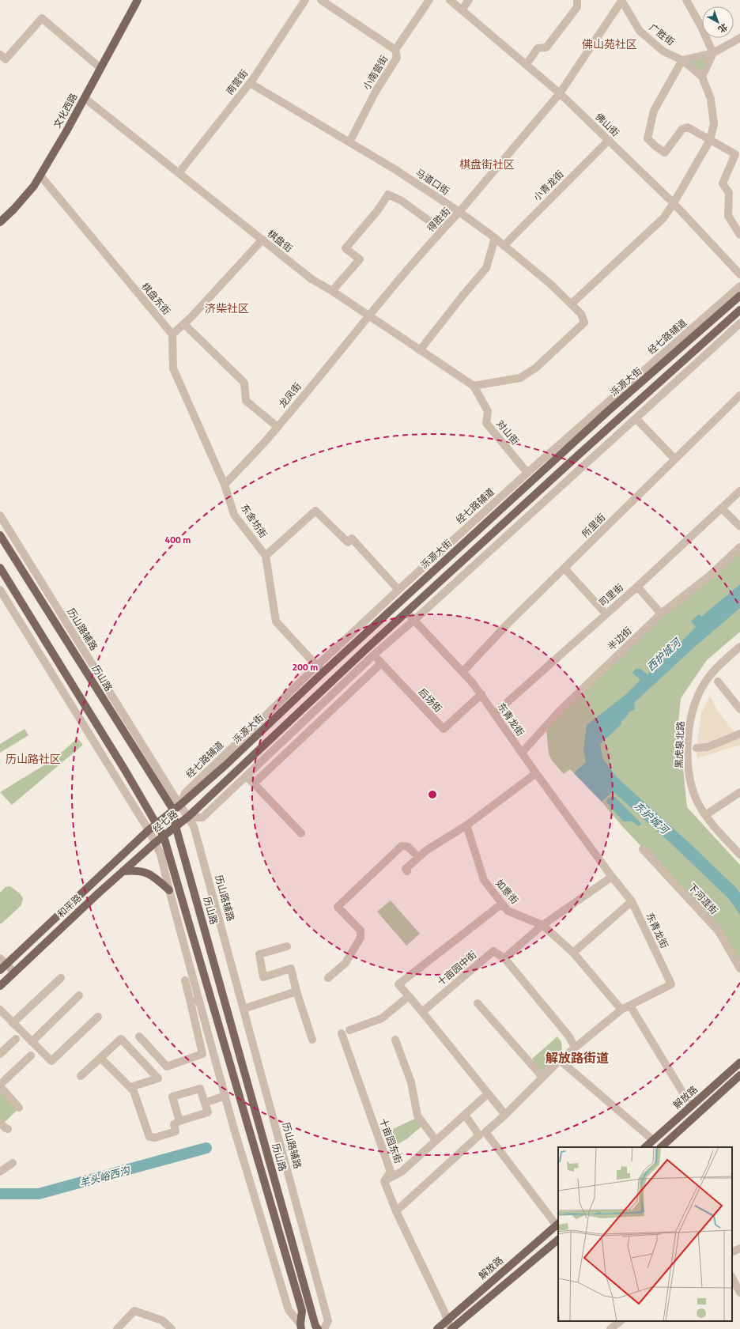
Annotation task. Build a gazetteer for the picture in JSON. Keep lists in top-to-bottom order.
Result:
{
  "streets": {
    "main road": [
      "文化西路",
      "泺源大街",
      "历山路",
      "经七路",
      "和平路",
      "解放路"
    ],
    "street": [
      "广胜街",
      "小南营街",
      "南营街",
      "佛山街",
      "马道口街",
      "小青龙街",
      "得胜街",
      "棋盘街",
      "棋盘东街",
      "经七路辅道",
      "龙凤街",
      "对山街",
      "东舍坊街",
      "所里街",
      "司里街",
      "历山路辅路",
      "半边街",
      "后场街",
      "东青龙街",
      "黑虎泉北路",
      "如意街",
      "下河涯街",
      "十亩园中街",
      "十亩园东街"
    ]
  },
  "crossings": [
    ["广胜街", "得胜街"],
    ["小南营街", "马道口街"],
    ["南营街", "马道口街"],
    ["南营街", "棋盘街"],
    ["文化西路", "棋盘街"],
    ["文化西路", "棋盘东街"],
    ["佛山街", "小青龙街"],
    ["佛山街", "得胜街"],
    ["马道口街", "小青龙街"],
    ["马道口街", "得胜街"],
    ["马道口街", "棋盘街"],
    ["马道口街", "对山街"],
    ["得胜街", "棋盘街"],
    ["得胜街", "龙凤街"],
    ["棋盘街", "龙凤街"],
    ["棋盘街", "对山街"],
    ["棋盘东街", "东舍坊街"],
    ["经七路辅道", "泺源大街"],
    ["经七路辅道", "对山街"],
    ["经七路辅道", "东舍坊街"],
    ["经七路辅道", "历山路辅路"],
    ["泺源大街", "东舍坊街"],
    ["泺源大街", "历山路辅路"],
    ["泺源大街", "历山路"],
    ["泺源大街", "和平路"],
    ["龙凤街", "东舍坊街"],
    ["所里街", "东青龙街"],
    ["司里街", "东青龙街"],
    ["历山路辅路", "经七路"],
    ["半边街", "东青龙街"],
    ["历山路", "经七路"],
    ["后场街", "东青龙街"],
    ["东青龙街", "如意街"],
    ["东青龙街", "解放路"],
    ["经七路", "和平路"]
  ],
  "districts": [
    "佛山苑社区",
    "棋盘街社区",
    "济柴社区",
    "历山路社区",
    "解放路街道"
  ],
  "water": ["西护城河", "东护城河", "羊头峪西沟"],
  "north": "bottom right",
  "rings": ["400 m", "200 m"]
}
